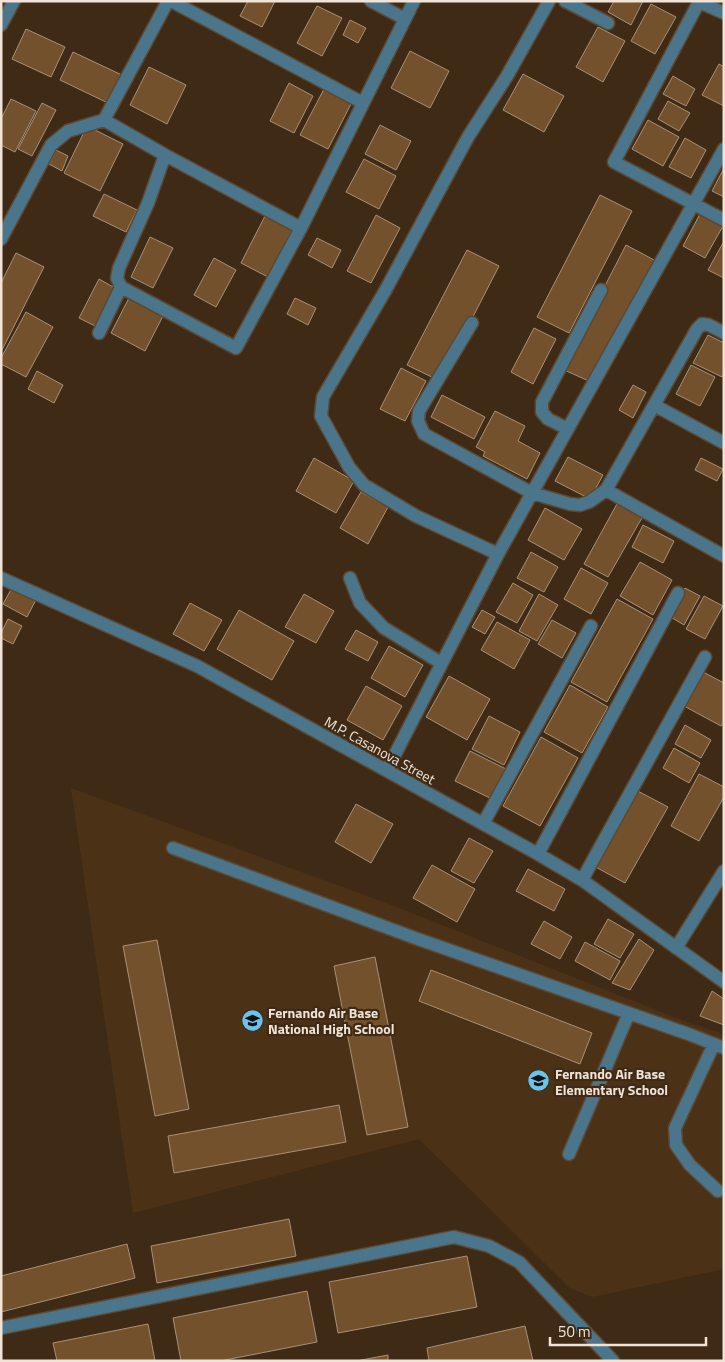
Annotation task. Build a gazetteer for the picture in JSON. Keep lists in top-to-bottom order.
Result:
{
  "streets": {
    "street": ["M.P. Casanova Street"]
  },
  "places": {
    "school or university": ["Fernando Air Base National High School", "Fernando Air Base Elementary School"]
  },
  "scale_bar": "50 m"
}
